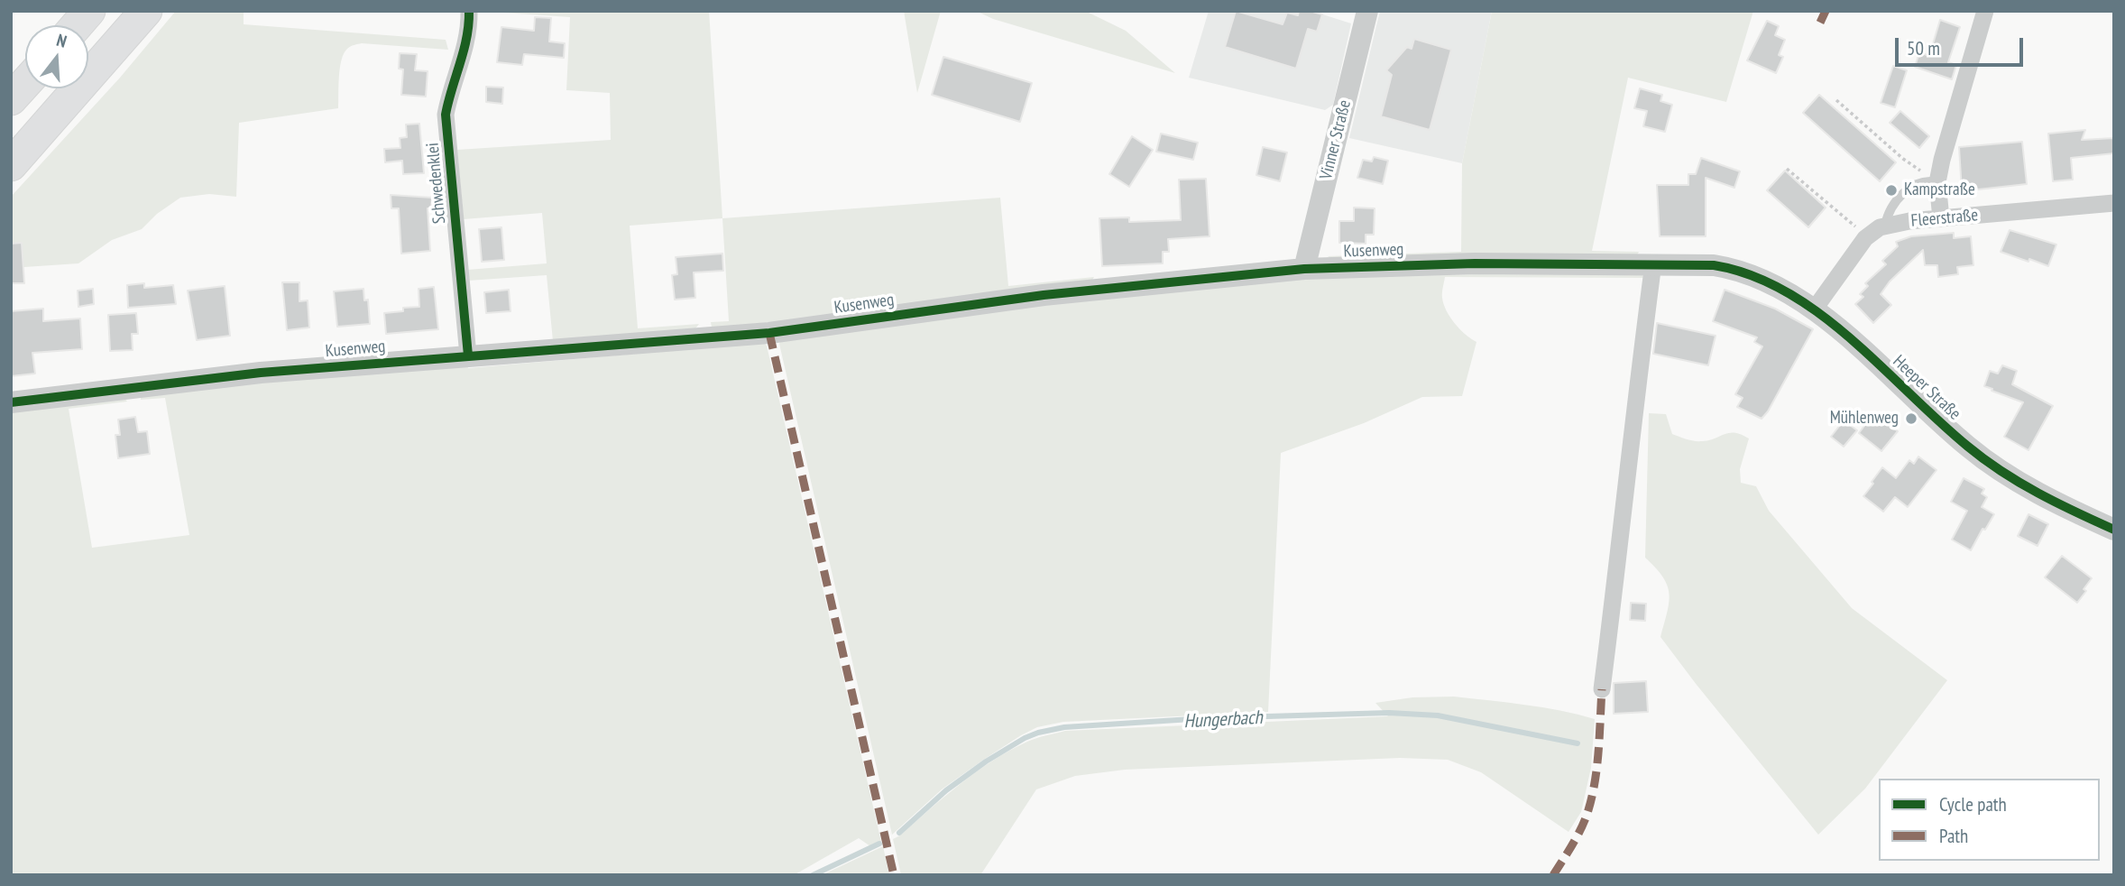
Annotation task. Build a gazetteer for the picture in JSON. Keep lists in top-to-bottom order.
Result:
{
  "streets": {
    "street": [
      "Vinner Straße",
      "Schwedenklei",
      "Fleerstraße",
      "Kusenweg",
      "Heeper Straße"
    ]
  },
  "crossings": [
    ["Vinner Straße", "Kusenweg"],
    ["Schwedenklei", "Kusenweg"],
    ["Fleerstraße", "Heeper Straße"],
    ["Kusenweg", "Heeper Straße"]
  ],
  "water": ["Hungerbach"],
  "places": ["Kampstraße", "Mühlenweg"],
  "legend": ["Cycle path", "Path"],
  "scale_bar": "50 m",
  "north": "top"
}
